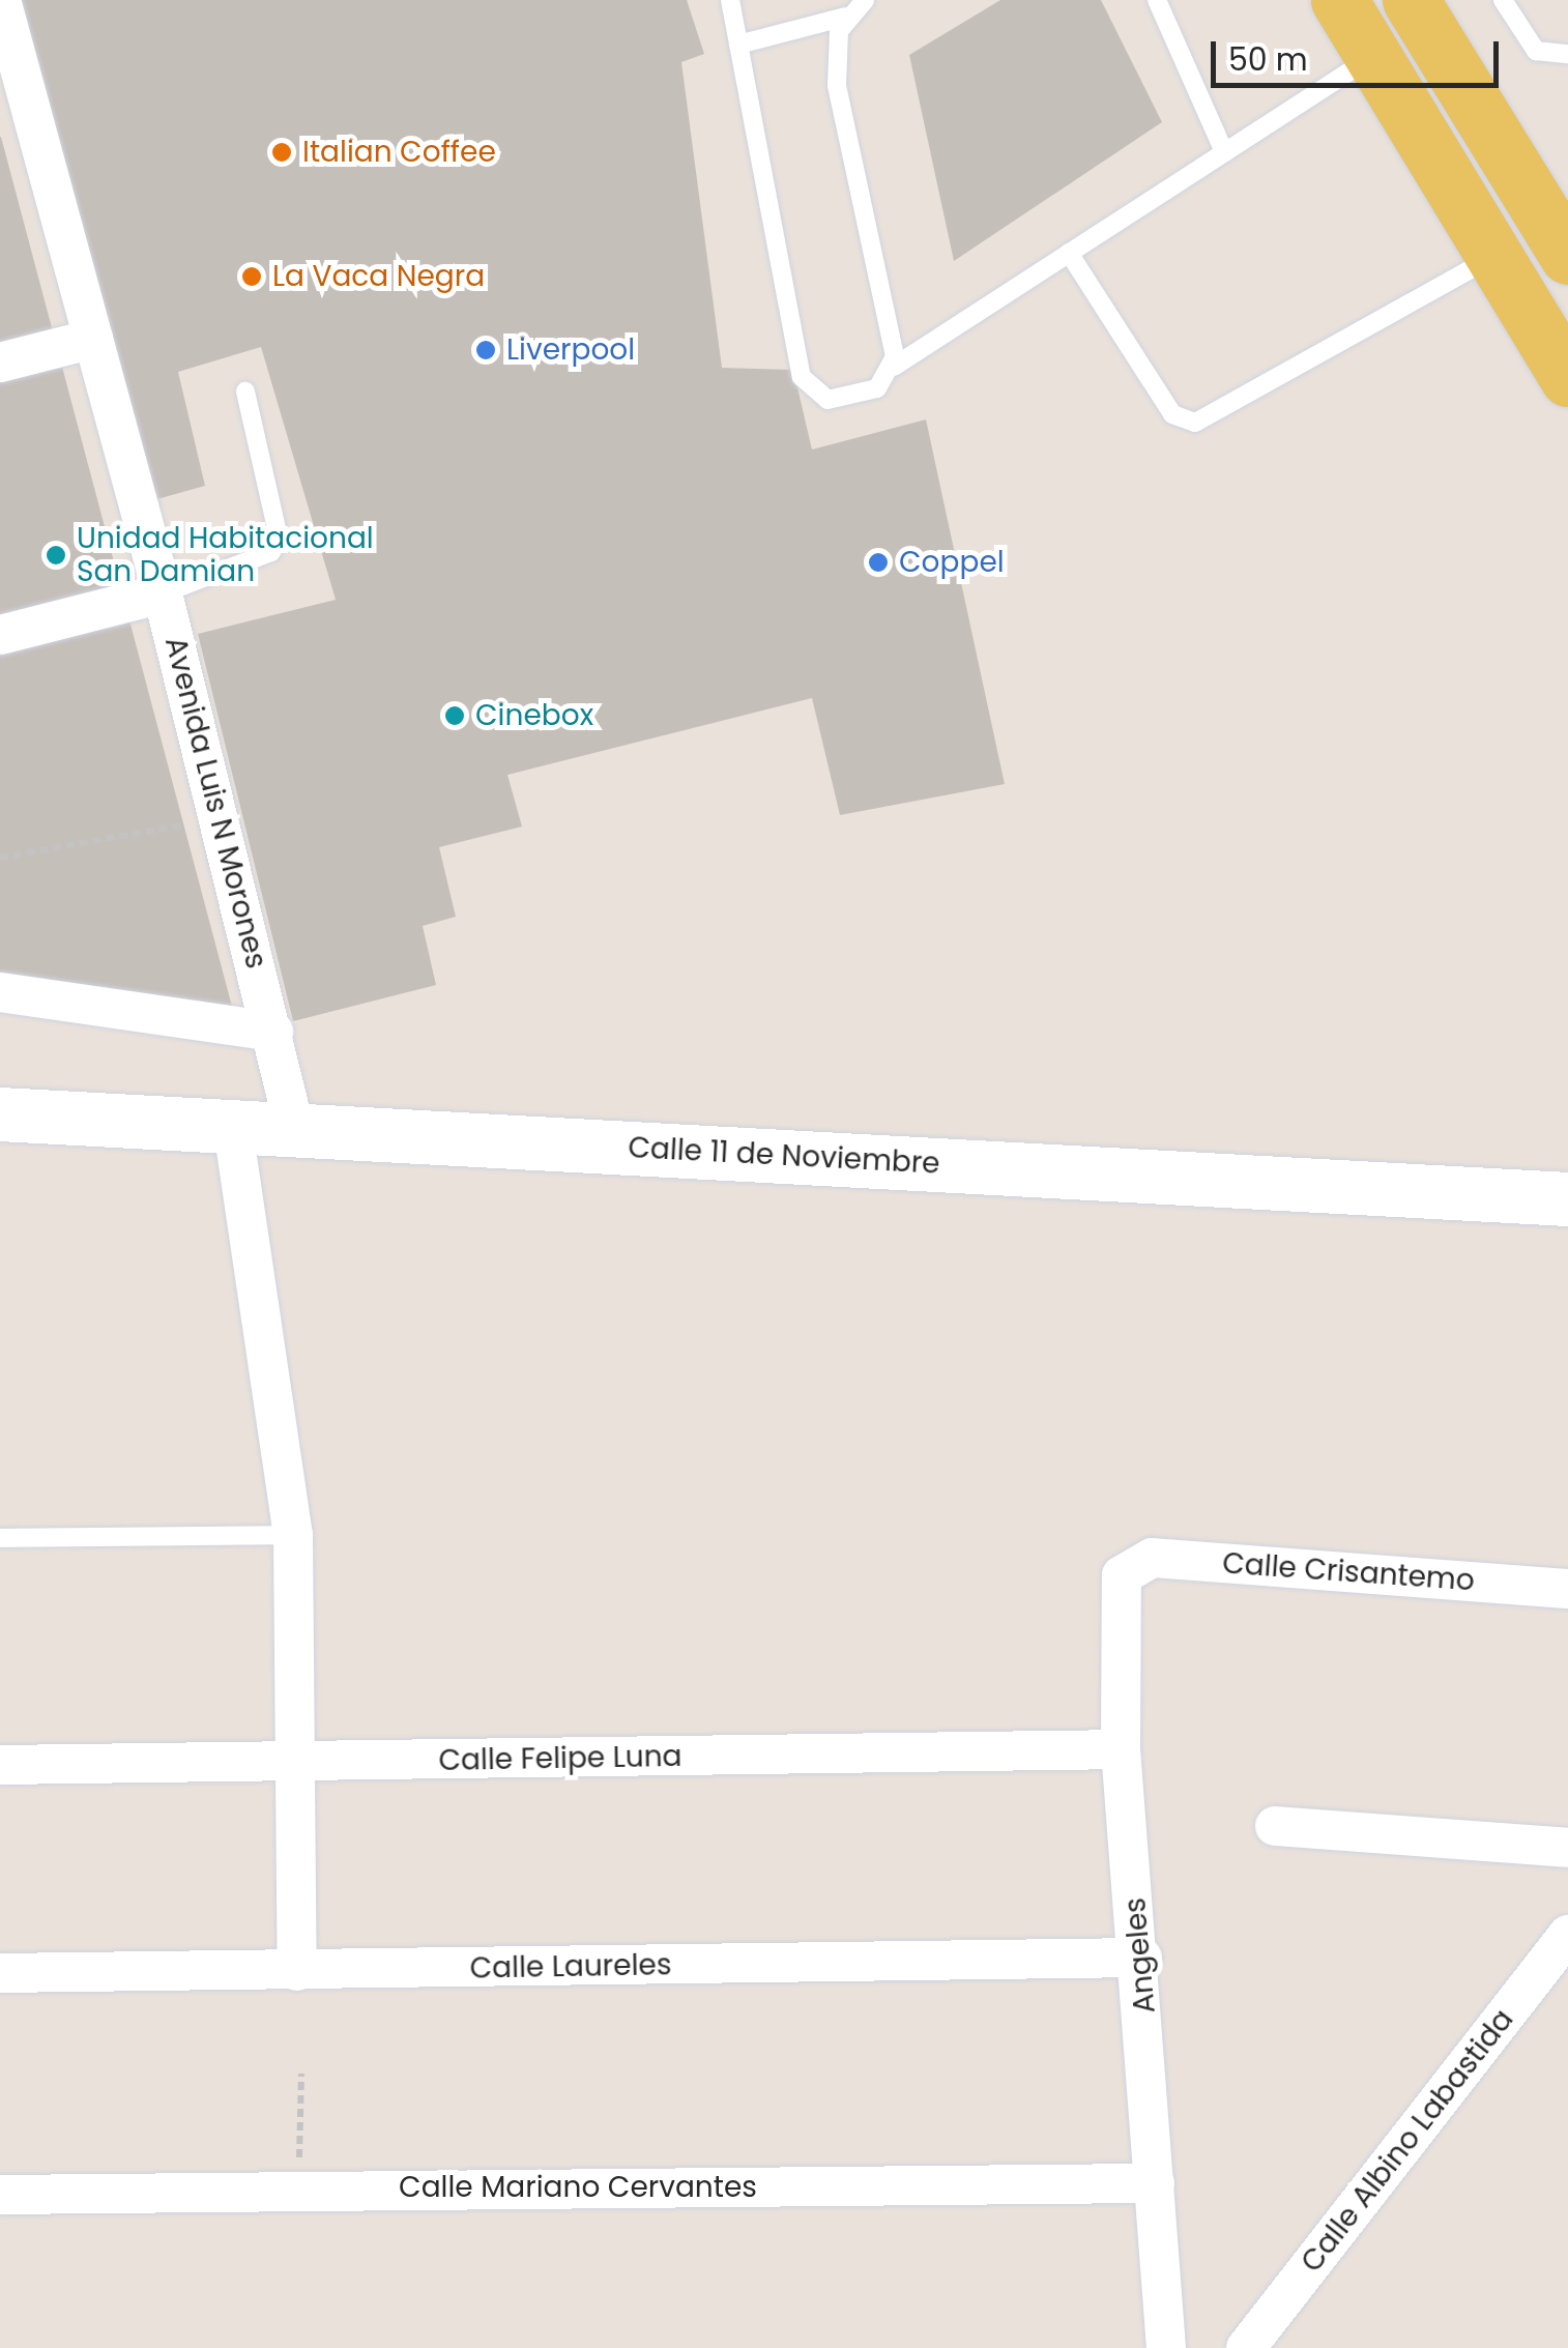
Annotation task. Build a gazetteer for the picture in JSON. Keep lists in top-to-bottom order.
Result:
{
  "streets": {
    "street": [
      "Avenida Luis N Morones",
      "Calle 11 de Noviembre",
      "Calle Crisantemo",
      "Calle Felipe Luna",
      "Angeles",
      "Calle Laureles",
      "Calle Albino Labastida",
      "Calle Mariano Cervantes"
    ]
  },
  "crossings": [
    ["Avenida Luis N Morones", "Calle 11 de Noviembre"],
    ["Calle Crisantemo", "Angeles"],
    ["Calle Felipe Luna", "Angeles"],
    ["Angeles", "Calle Laureles"],
    ["Angeles", "Calle Mariano Cervantes"]
  ],
  "places": [
    "Italian Coffee",
    "La Vaca Negra",
    "Liverpool",
    "Unidad Habitacional San Damian",
    "Coppel",
    "Cinebox"
  ],
  "scale_bar": "50 m"
}
